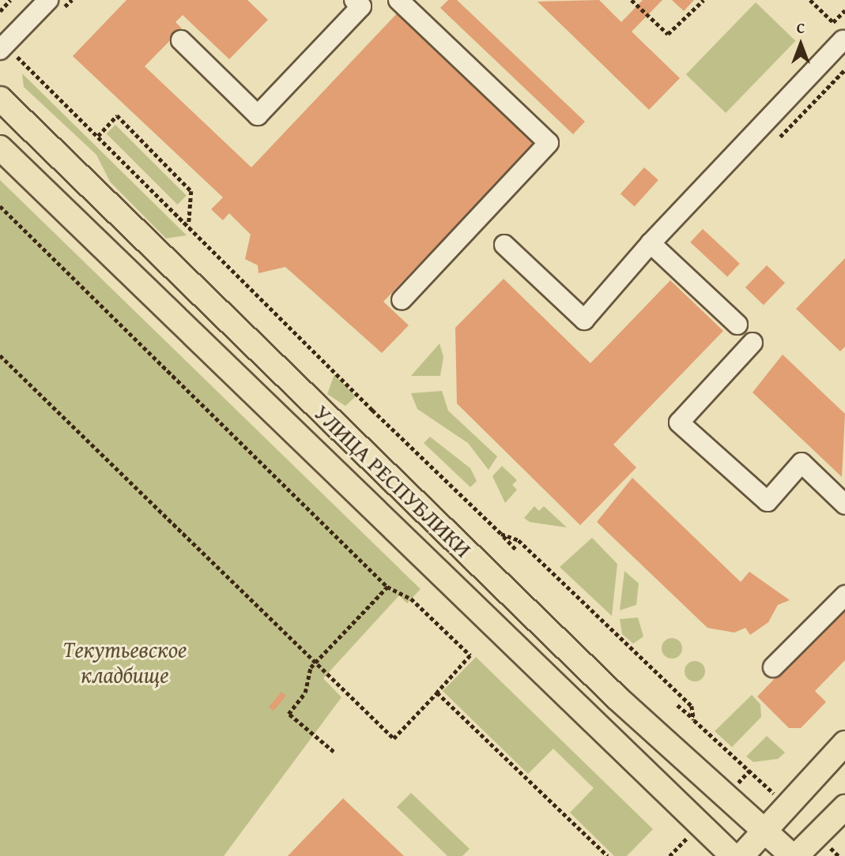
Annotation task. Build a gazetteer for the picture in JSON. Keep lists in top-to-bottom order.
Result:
{
  "streets": {
    "main road": ["УЛИЦА РЕСПУБЛИКИ"]
  },
  "parks": ["Текутьевское кладбище"],
  "north": "top"
}
